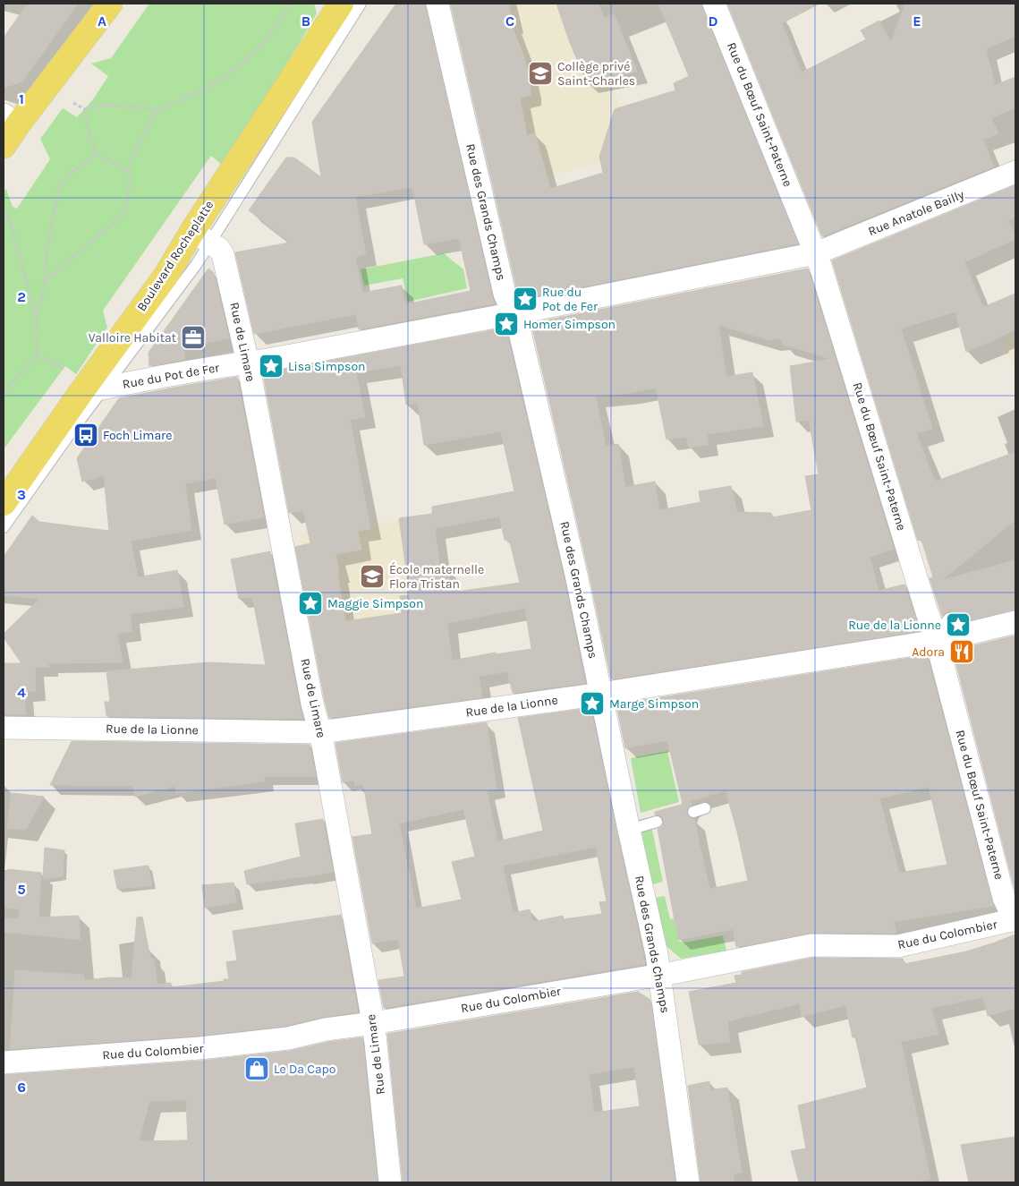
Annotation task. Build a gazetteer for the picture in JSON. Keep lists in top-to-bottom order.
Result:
{
  "streets": {
    "main road": ["Boulevard Rocheplatte"],
    "street": [
      "Rue du Bœuf Saint-Paterne",
      "Rue des Grands Champs",
      "Rue Anatole Bailly",
      "Rue de Limare",
      "Rue du Pot de Fer",
      "Rue de la Lionne",
      "Rue du Colombier"
    ]
  },
  "crossings": [
    ["Rue du Bœuf Saint-Paterne", "Rue Anatole Bailly"],
    ["Rue du Bœuf Saint-Paterne", "Rue du Pot de Fer"],
    ["Rue du Bœuf Saint-Paterne", "Rue de la Lionne"],
    ["Rue du Bœuf Saint-Paterne", "Rue du Colombier"],
    ["Rue des Grands Champs", "Rue du Pot de Fer"],
    ["Rue des Grands Champs", "Rue de la Lionne"],
    ["Rue des Grands Champs", "Rue du Colombier"],
    ["Rue Anatole Bailly", "Rue du Pot de Fer"],
    ["Boulevard Rocheplatte", "Rue de Limare"],
    ["Boulevard Rocheplatte", "Rue du Pot de Fer"],
    ["Rue de Limare", "Rue du Pot de Fer"],
    ["Rue de Limare", "Rue de la Lionne"],
    ["Rue de Limare", "Rue du Colombier"]
  ],
  "places": {
    "school or university": ["Collège privé Saint-Charles", "École maternelle Flora Tristan"],
    "place": [
      "Rue du Pot de Fer",
      "Homer Simpson",
      "Lisa Simpson",
      "Maggie Simpson",
      "Rue de la Lionne",
      "Marge Simpson"
    ],
    "office": ["Valloire Habitat"],
    "bus stop": ["Foch Limare"],
    "restaurant": ["Adora"],
    "shop": ["Le Da Capo"]
  },
  "grid": {
    "columns": [
      "A",
      "B",
      "C",
      "D",
      "E"
    ],
    "rows": [
      "1",
      "2",
      "3",
      "4",
      "5",
      "6"
    ]
  }
}
